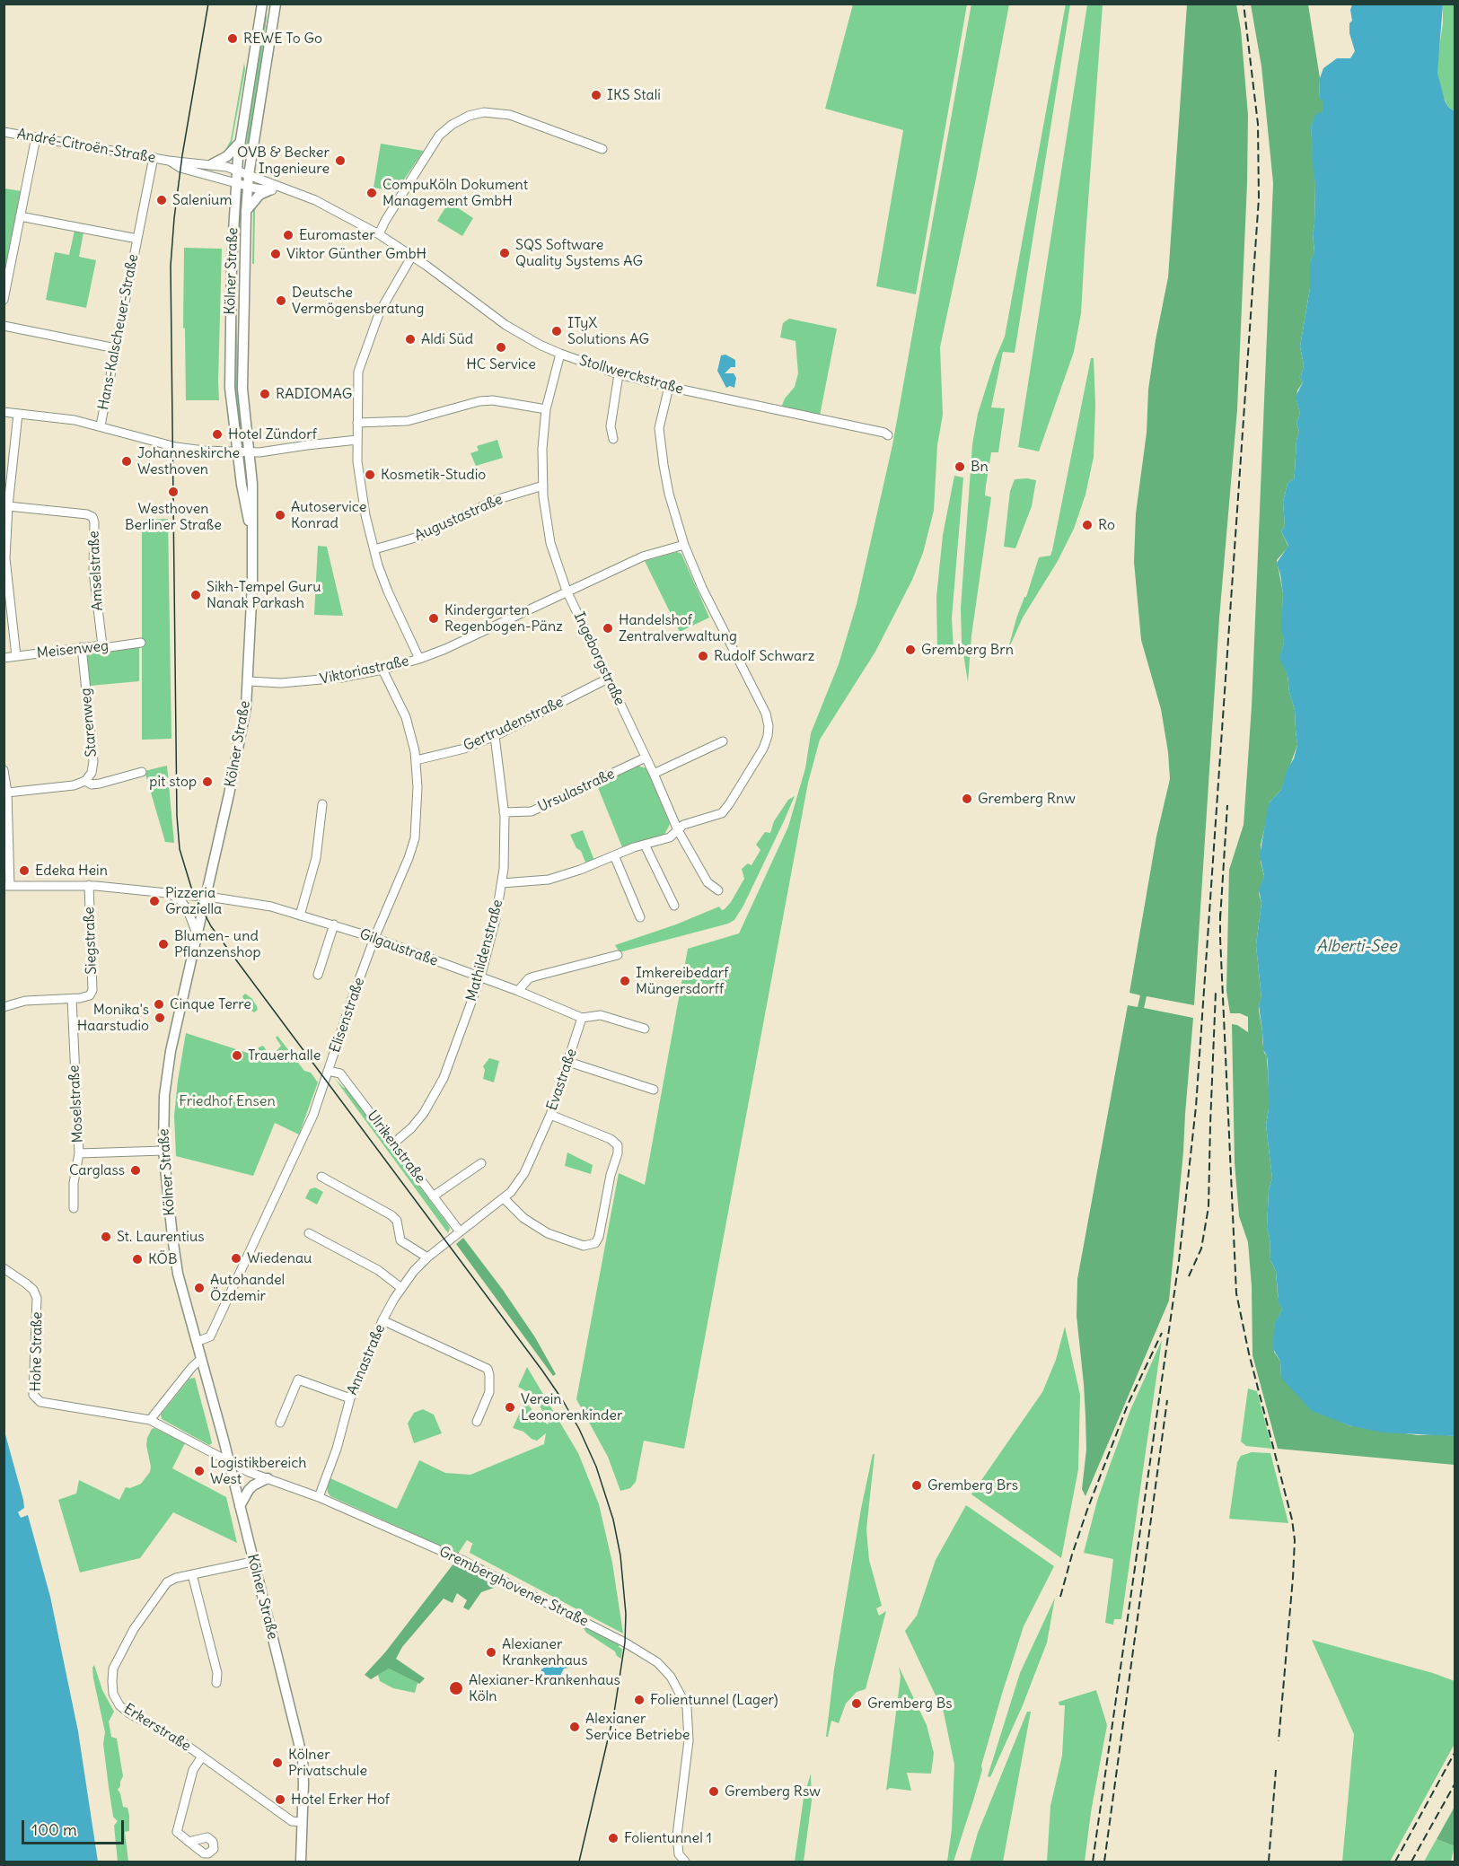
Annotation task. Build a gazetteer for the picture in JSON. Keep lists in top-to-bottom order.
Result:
{
  "streets": {
    "main road": ["Kölner Straße"],
    "street": [
      "André-Citroën-Straße",
      "Hans-Kalscheuer-Straße",
      "Stollwerckstraße",
      "Augustastraße",
      "Amselstraße",
      "Meisenweg",
      "Ingeborgstraße",
      "Viktoriastraße",
      "Starenweg",
      "Gertrudenstraße",
      "Ursulastraße",
      "Siegstraße",
      "Gilgaustraße",
      "Mathildenstraße",
      "Elisenstraße",
      "Evastraße",
      "Moselstraße",
      "Ulrikenstraße",
      "Hohe Straße",
      "Annastraße",
      "Gremberghovener Straße",
      "Erkerstraße"
    ]
  },
  "crossings": [
    ["André-Citroën-Straße", "Kölner Straße"],
    ["André-Citroën-Straße", "Hans-Kalscheuer-Straße"],
    ["André-Citroën-Straße", "Stollwerckstraße"],
    ["Kölner Straße", "Stollwerckstraße"],
    ["Kölner Straße", "Viktoriastraße"],
    ["Kölner Straße", "Gilgaustraße"],
    ["Kölner Straße", "Elisenstraße"],
    ["Kölner Straße", "Hohe Straße"],
    ["Kölner Straße", "Gremberghovener Straße"],
    ["Kölner Straße", "Erkerstraße"],
    ["Stollwerckstraße", "Ingeborgstraße"],
    ["Augustastraße", "Ingeborgstraße"],
    ["Amselstraße", "Meisenweg"],
    ["Meisenweg", "Starenweg"],
    ["Ingeborgstraße", "Viktoriastraße"],
    ["Ingeborgstraße", "Gertrudenstraße"],
    ["Ingeborgstraße", "Ursulastraße"],
    ["Viktoriastraße", "Elisenstraße"],
    ["Gertrudenstraße", "Mathildenstraße"],
    ["Gertrudenstraße", "Elisenstraße"],
    ["Ursulastraße", "Mathildenstraße"],
    ["Siegstraße", "Gilgaustraße"],
    ["Siegstraße", "Moselstraße"],
    ["Gilgaustraße", "Mathildenstraße"],
    ["Gilgaustraße", "Elisenstraße"],
    ["Mathildenstraße", "Ulrikenstraße"],
    ["Elisenstraße", "Ulrikenstraße"],
    ["Evastraße", "Ulrikenstraße"],
    ["Evastraße", "Annastraße"],
    ["Hohe Straße", "Gremberghovener Straße"],
    ["Annastraße", "Gremberghovener Straße"]
  ],
  "water": ["Alberti-See"],
  "parks": ["Friedhof Ensen"],
  "places": [
    "REWE To Go",
    "IKS Stali",
    "OVB & Becker Ingenieure",
    "CompuKöln Dokument Management GmbH",
    "Salenium",
    "Euromaster",
    "SQS Software Quality Systems AG",
    "Viktor Günther GmbH",
    "Deutsche Vermögensberatung",
    "ITyX Solutions AG",
    "Aldi Süd",
    "HC Service",
    "RADIOMAG",
    "Hotel Zündorf",
    "Johanneskirche Westhoven",
    "Bn",
    "Kosmetik-Studio",
    "Westhoven Berliner Straße",
    "Autoservice Konrad",
    "Ro",
    "Sikh-Tempel Guru Nanak Parkash",
    "Kindergarten Regenbogen-Pänz",
    "Handelshof Zentralverwaltung",
    "Gremberg Brn",
    "Rudolf Schwarz",
    "pit stop",
    "Gremberg Rnw",
    "Edeka Hein",
    "Pizzeria Graziella",
    "Blumen- und Pflanzenshop",
    "Imkereibedarf Müngersdorff",
    "Cinque Terre",
    "Monika's Haarstudio",
    "Trauerhalle",
    "Carglass",
    "St. Laurentius",
    "Wiedenau",
    "KÖB",
    "Autohandel Özdemir",
    "Verein Leonorenkinder",
    "Logistikbereich West",
    "Gremberg Brs",
    "Alexianer Krankenhaus",
    "Alexianer-Krankenhaus Köln",
    "Folientunnel (Lager)",
    "Gremberg Bs",
    "Alexianer Service Betriebe",
    "Kölner Privatschule",
    "Gremberg Rsw",
    "Hotel Erker Hof",
    "Folientunnel 1"
  ],
  "scale_bar": "100 m"
}
